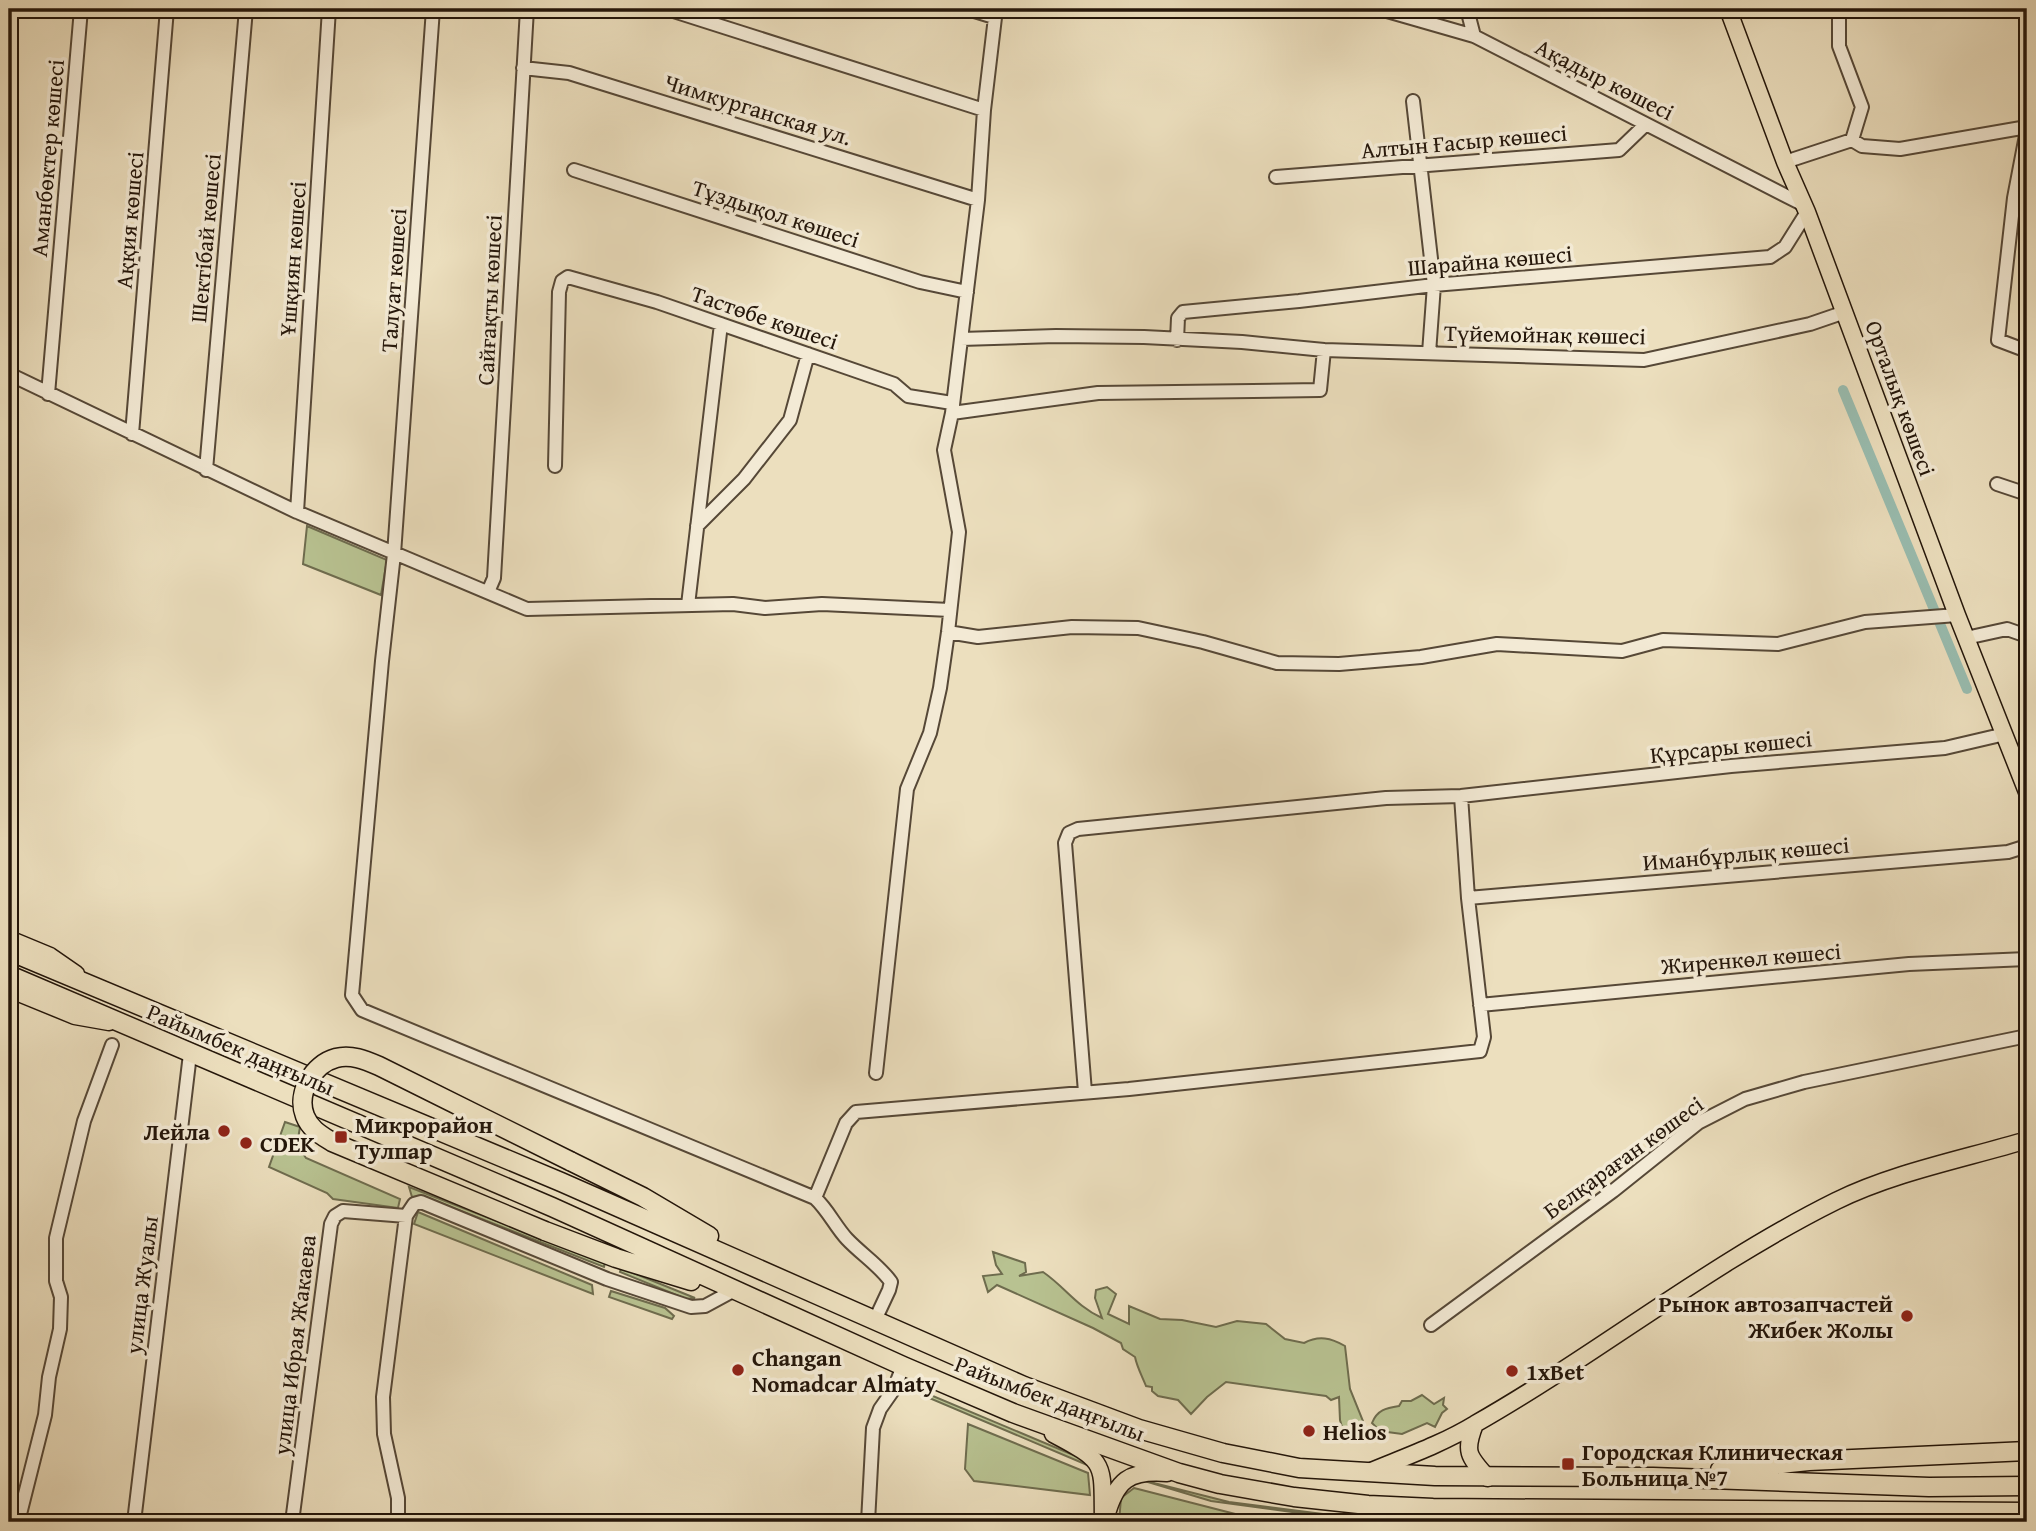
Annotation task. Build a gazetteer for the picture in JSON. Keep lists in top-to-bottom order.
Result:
{
  "streets": {
    "highway": ["Райымбек даңғылы"],
    "main road": ["Орталық көшесі"],
    "street": [
      "Ақадыр көшесі",
      "Чимкурганская ул.",
      "Алтын Ғасыр көшесі",
      "Аманбөктер көшесі",
      "Тұздықол көшесі",
      "Аққия көшесі",
      "Шектібай көшесі",
      "Ұшқиян көшесі",
      "Шарайна көшесі",
      "Талуат көшесі",
      "Сайғақты көшесі",
      "Тастөбе көшесі",
      "Түйемойнақ көшесі",
      "Құрсары көшесі",
      "Иманбұрлық көшесі",
      "Жиренкөл көшесі",
      "Белқараған көшесі",
      "улица Жуалы",
      "улица Ибрая Жакаева"
    ]
  },
  "crossings": [
    ["Ақадыр көшесі", "Алтын Ғасыр көшесі"],
    ["Ақадыр көшесі", "Шарайна көшесі"],
    ["Ақадыр көшесі", "Орталық көшесі"],
    ["Чимкурганская ул.", "Сайғақты көшесі"],
    ["Шарайна көшесі", "Түйемойнақ көшесі"],
    ["Шарайна көшесі", "Орталық көшесі"],
    ["Түйемойнақ көшесі", "Орталық көшесі"],
    ["Орталық көшесі", "Құрсары көшесі"],
    ["Райымбек даңғылы", "улица Жуалы"]
  ],
  "places": {
    "other": [
      "Лейла",
      "CDEK",
      "Рынок автозапчастей Жибек Жолы",
      "Changan Nomadcar Almaty",
      "1xBet",
      "Helios"
    ],
    "transit": ["Микрорайон Тулпар", "Городская Клиническая Больница №7"]
  }
}
